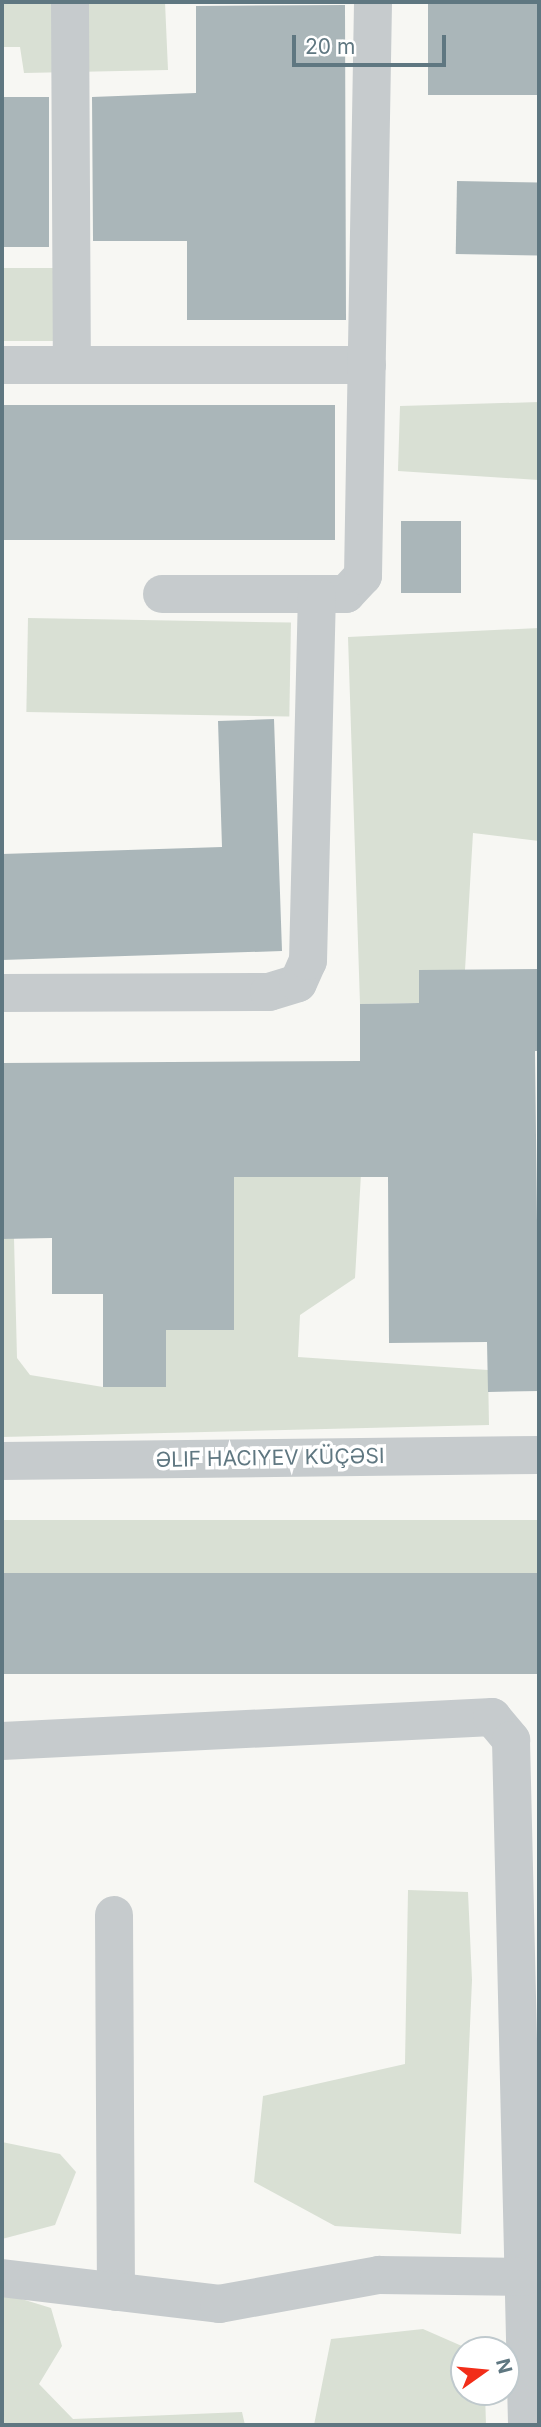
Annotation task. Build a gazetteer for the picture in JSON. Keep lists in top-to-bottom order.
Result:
{
  "scale_bar": "20 m",
  "north": "right"
}
